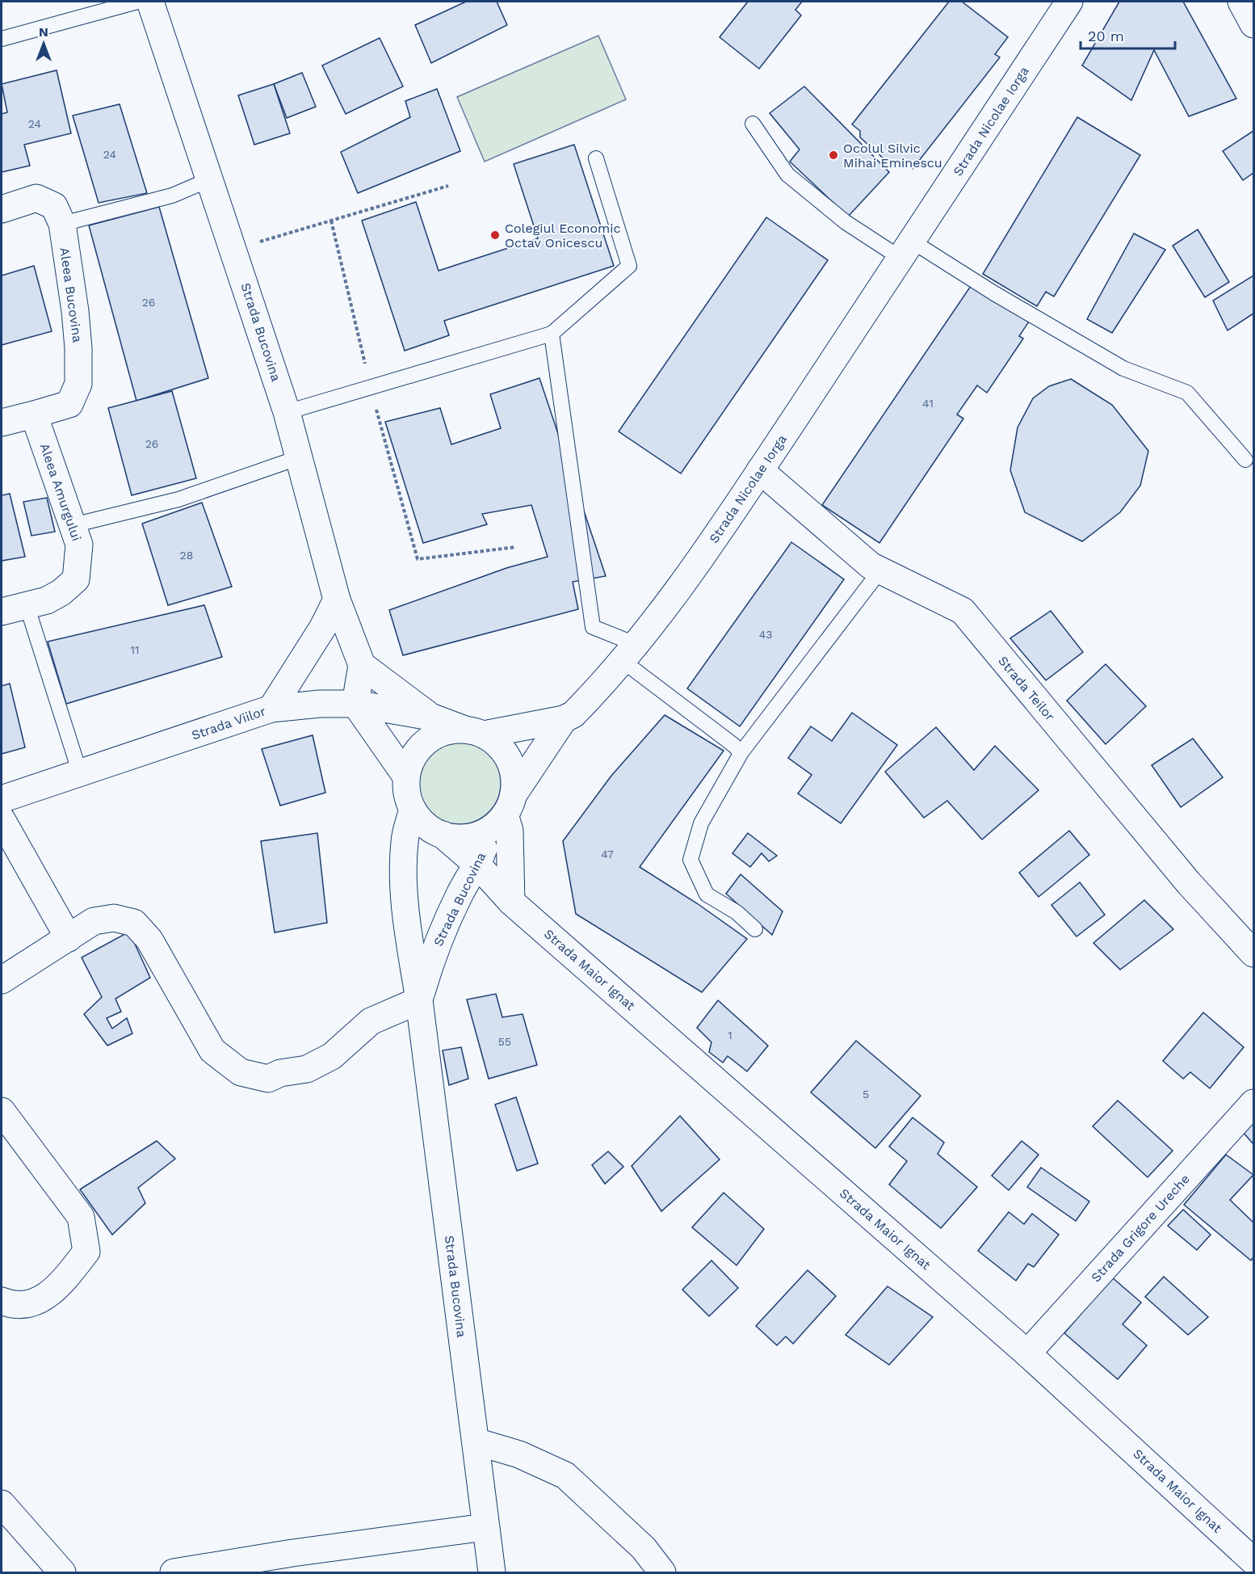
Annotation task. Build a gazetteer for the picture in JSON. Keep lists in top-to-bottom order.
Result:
{
  "streets": {
    "street": [
      "Strada Nicolae Iorga",
      "Aleea Bucovina",
      "Strada Bucovina",
      "Aleea Amurgului",
      "Strada Teilor",
      "Strada Viilor",
      "Strada Maior Ignat",
      "Strada Grigore Ureche"
    ]
  },
  "crossings": [
    ["Strada Nicolae Iorga", "Strada Bucovina"],
    ["Strada Nicolae Iorga", "Strada Teilor"],
    ["Strada Nicolae Iorga", "Strada Viilor"],
    ["Strada Nicolae Iorga", "Strada Maior Ignat"],
    ["Aleea Bucovina", "Aleea Amurgului"],
    ["Strada Bucovina", "Strada Viilor"],
    ["Strada Bucovina", "Strada Maior Ignat"],
    ["Strada Viilor", "Strada Maior Ignat"],
    ["Strada Maior Ignat", "Strada Grigore Ureche"]
  ],
  "places": ["Ocolul Silvic Mihai Eminescu", "Colegiul Economic Octav Onicescu"],
  "house_numbers": [
    "24",
    "24",
    "26",
    "41",
    "26",
    "28",
    "43",
    "11",
    "47",
    "1",
    "55",
    "5"
  ],
  "scale_bar": "20 m",
  "north": "top"
}
